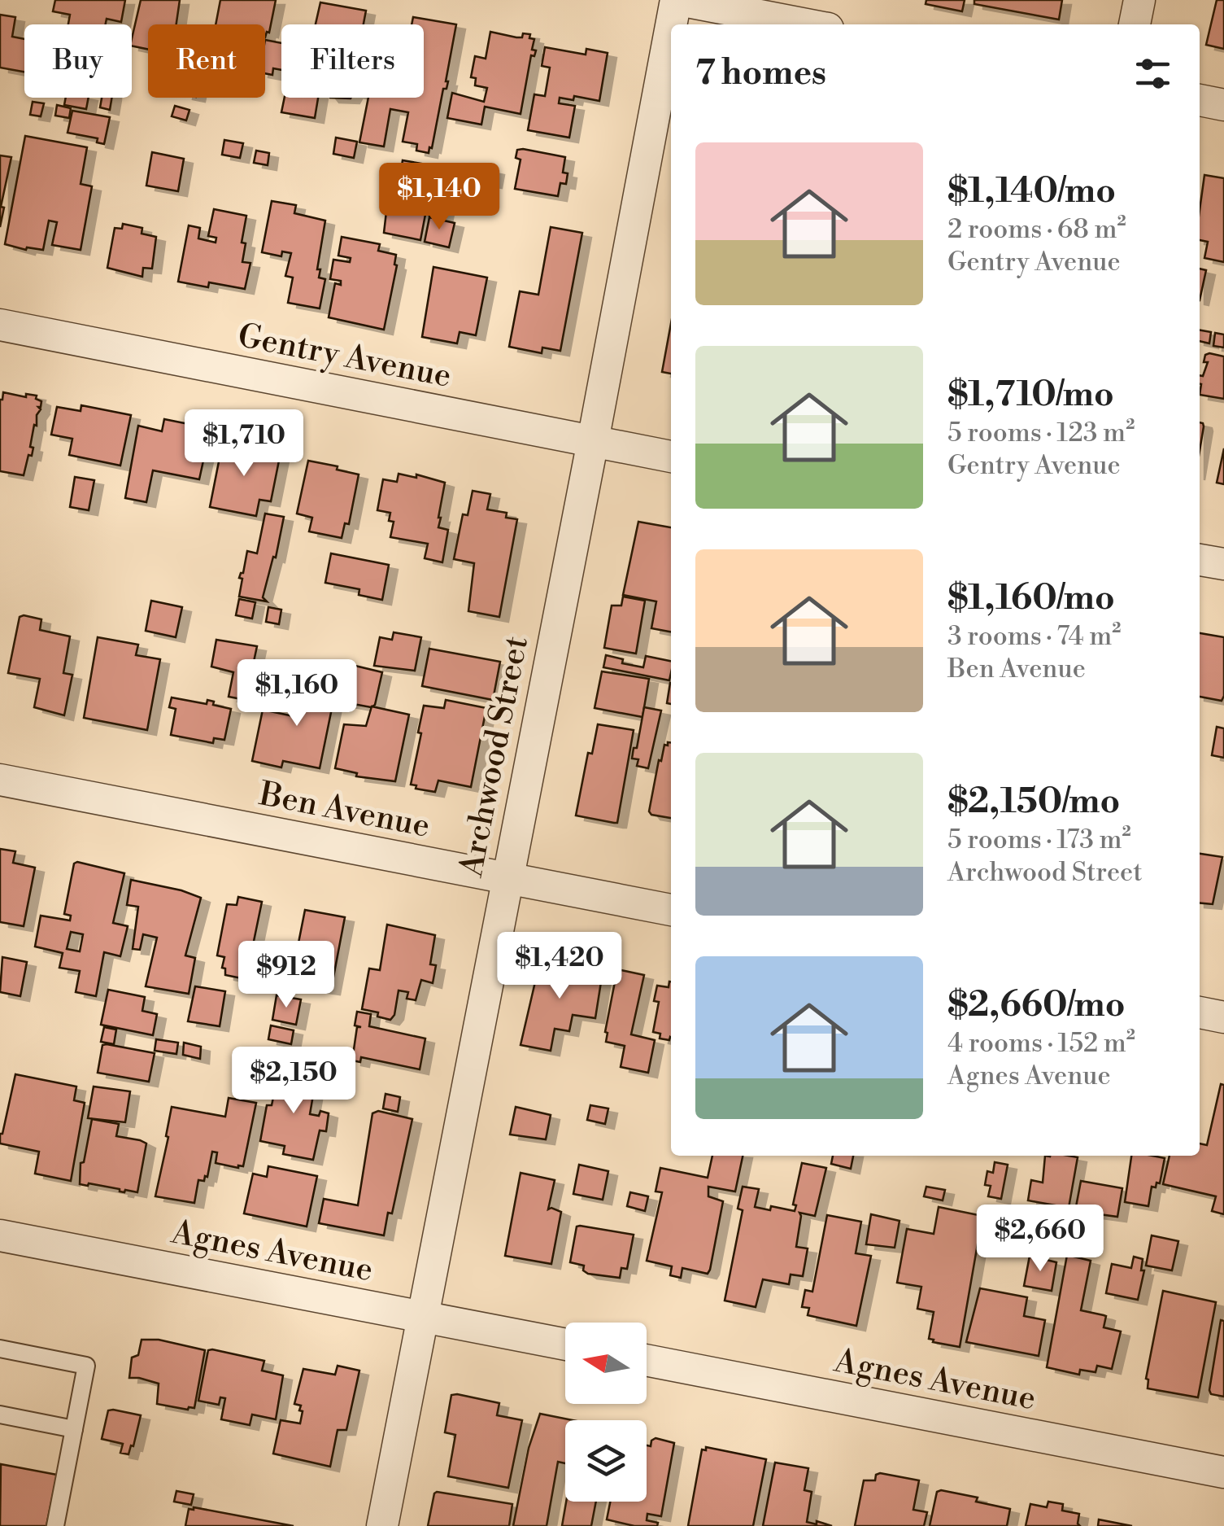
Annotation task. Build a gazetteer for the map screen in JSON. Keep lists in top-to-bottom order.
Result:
{
  "streets": {
    "street": [
      "Gentry Avenue",
      "Archwood Street",
      "Ben Avenue",
      "Agnes Avenue"
    ]
  },
  "crossings": [
    ["Gentry Avenue", "Archwood Street"],
    ["Archwood Street", "Ben Avenue"],
    ["Archwood Street", "Agnes Avenue"]
  ],
  "north": "left",
  "page": {
    "chip": ["Buy", "Rent", "Filters"],
    "heading": "7 homes",
    "list": [
      {
        "name": "$1,140/mo",
        "note": "2 rooms · 68 m² · Gentry Avenue"
      },
      {
        "name": "$1,710/mo",
        "note": "5 rooms · 123 m² · Gentry Avenue"
      },
      {
        "name": "$1,160/mo",
        "note": "3 rooms · 74 m² · Ben Avenue"
      },
      {
        "name": "$2,150/mo",
        "note": "5 rooms · 173 m² · Archwood Street"
      },
      {
        "name": "$2,660/mo",
        "note": "4 rooms · 152 m² · Agnes Avenue"
      }
    ],
    "price": [
      "$1,140",
      "$1,710",
      "$1,160",
      "$1,420",
      "$912",
      "$2,150",
      "$2,660"
    ]
  }
}
